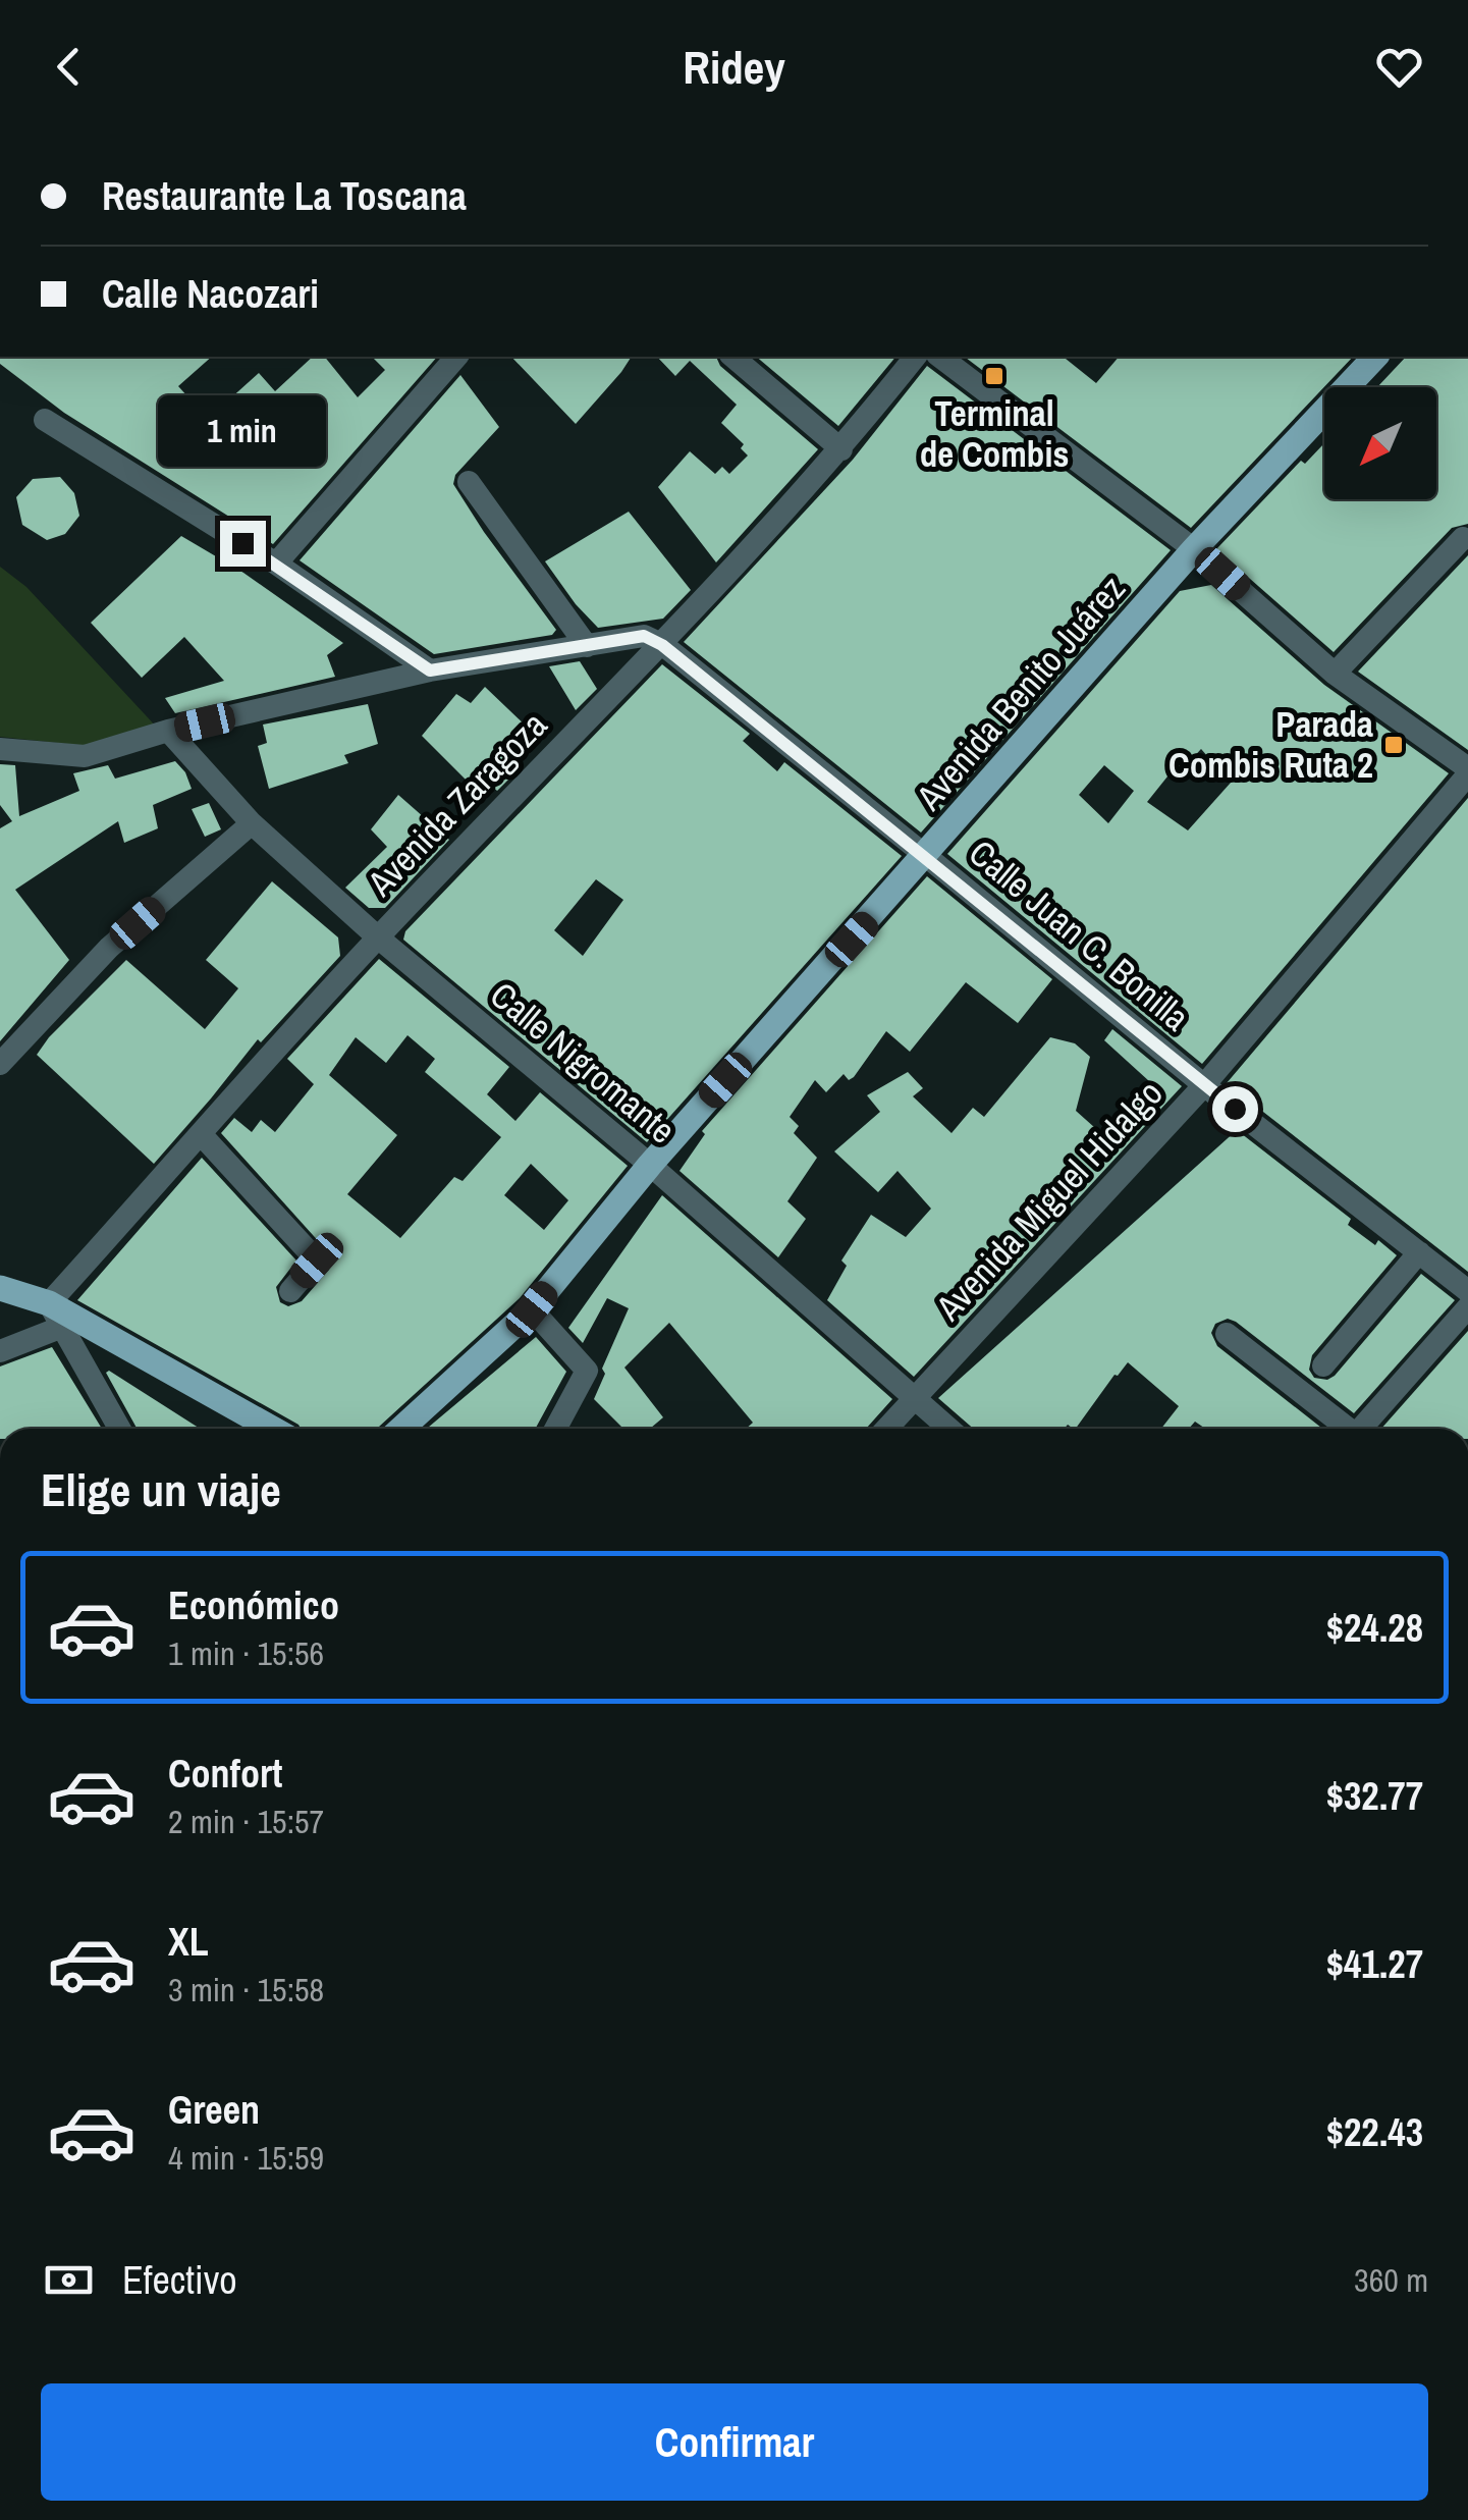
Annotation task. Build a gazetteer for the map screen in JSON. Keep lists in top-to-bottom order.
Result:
{
  "streets": {
    "main road": ["Avenida Benito Juárez"],
    "street": [
      "Avenida Zaragoza",
      "Calle Juan C. Bonilla",
      "Calle Nigromante",
      "Avenida Miguel Hidalgo"
    ]
  },
  "crossings": [
    ["Avenida Benito Juárez", "Calle Juan C. Bonilla"],
    ["Avenida Benito Juárez", "Calle Nigromante"],
    ["Avenida Zaragoza", "Calle Juan C. Bonilla"],
    ["Avenida Zaragoza", "Calle Nigromante"],
    ["Calle Juan C. Bonilla", "Avenida Miguel Hidalgo"],
    ["Calle Nigromante", "Avenida Miguel Hidalgo"]
  ],
  "places": {
    "transit": ["Terminal de Combis", "Parada Combis Ruta 2"]
  },
  "north": "bottom left",
  "page": {
    "header": "Ridey",
    "banner": ["Restaurante La Toscana", "Calle Nacozari"],
    "bubble": "1 min",
    "heading": "Elige un viaje",
    "list": [
      {
        "name": "Económico",
        "note": "1 min · 15:56",
        "value": "$24.28"
      },
      {
        "name": "Confort",
        "note": "2 min · 15:57",
        "value": "$32.77"
      },
      {
        "name": "XL",
        "note": "3 min · 15:58",
        "value": "$41.27"
      },
      {
        "name": "Green",
        "note": "4 min · 15:59",
        "value": "$22.43"
      }
    ],
    "pay": ["Efectivo", "360 m"],
    "buttons": "Confirmar"
  }
}
